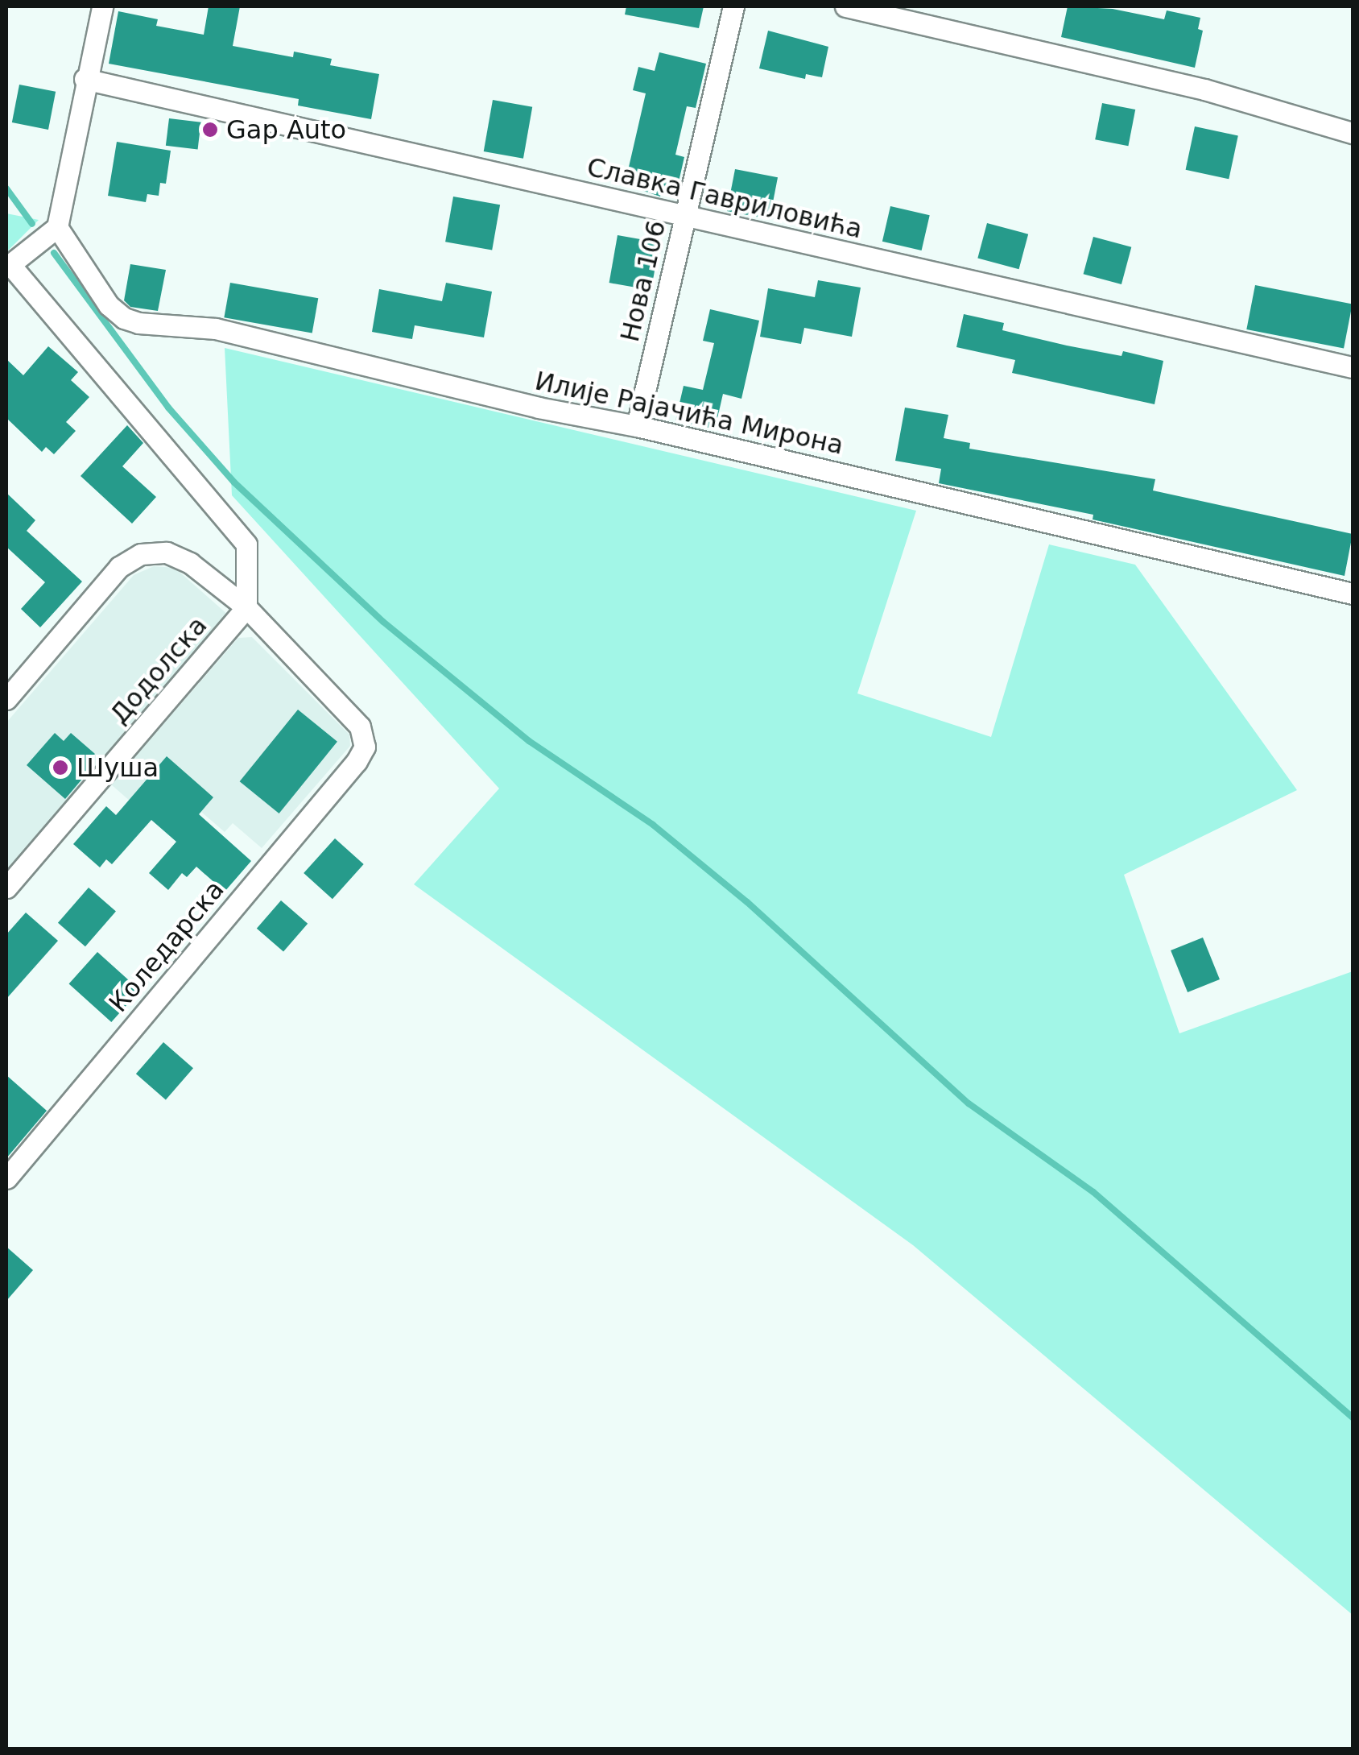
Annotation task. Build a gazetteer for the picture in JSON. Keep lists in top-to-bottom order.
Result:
{
  "streets": {
    "street": [
      "Славка Гавриловића",
      "Нова 106",
      "Илије Рајачића Мирона",
      "Додолска",
      "Коледарска"
    ]
  },
  "crossings": [
    ["Славка Гавриловића", "Нова 106"],
    ["Нова 106", "Илије Рајачића Мирона"],
    ["Додолска", "Коледарска"]
  ],
  "places": ["Gap Auto", "Шуша"]
}
